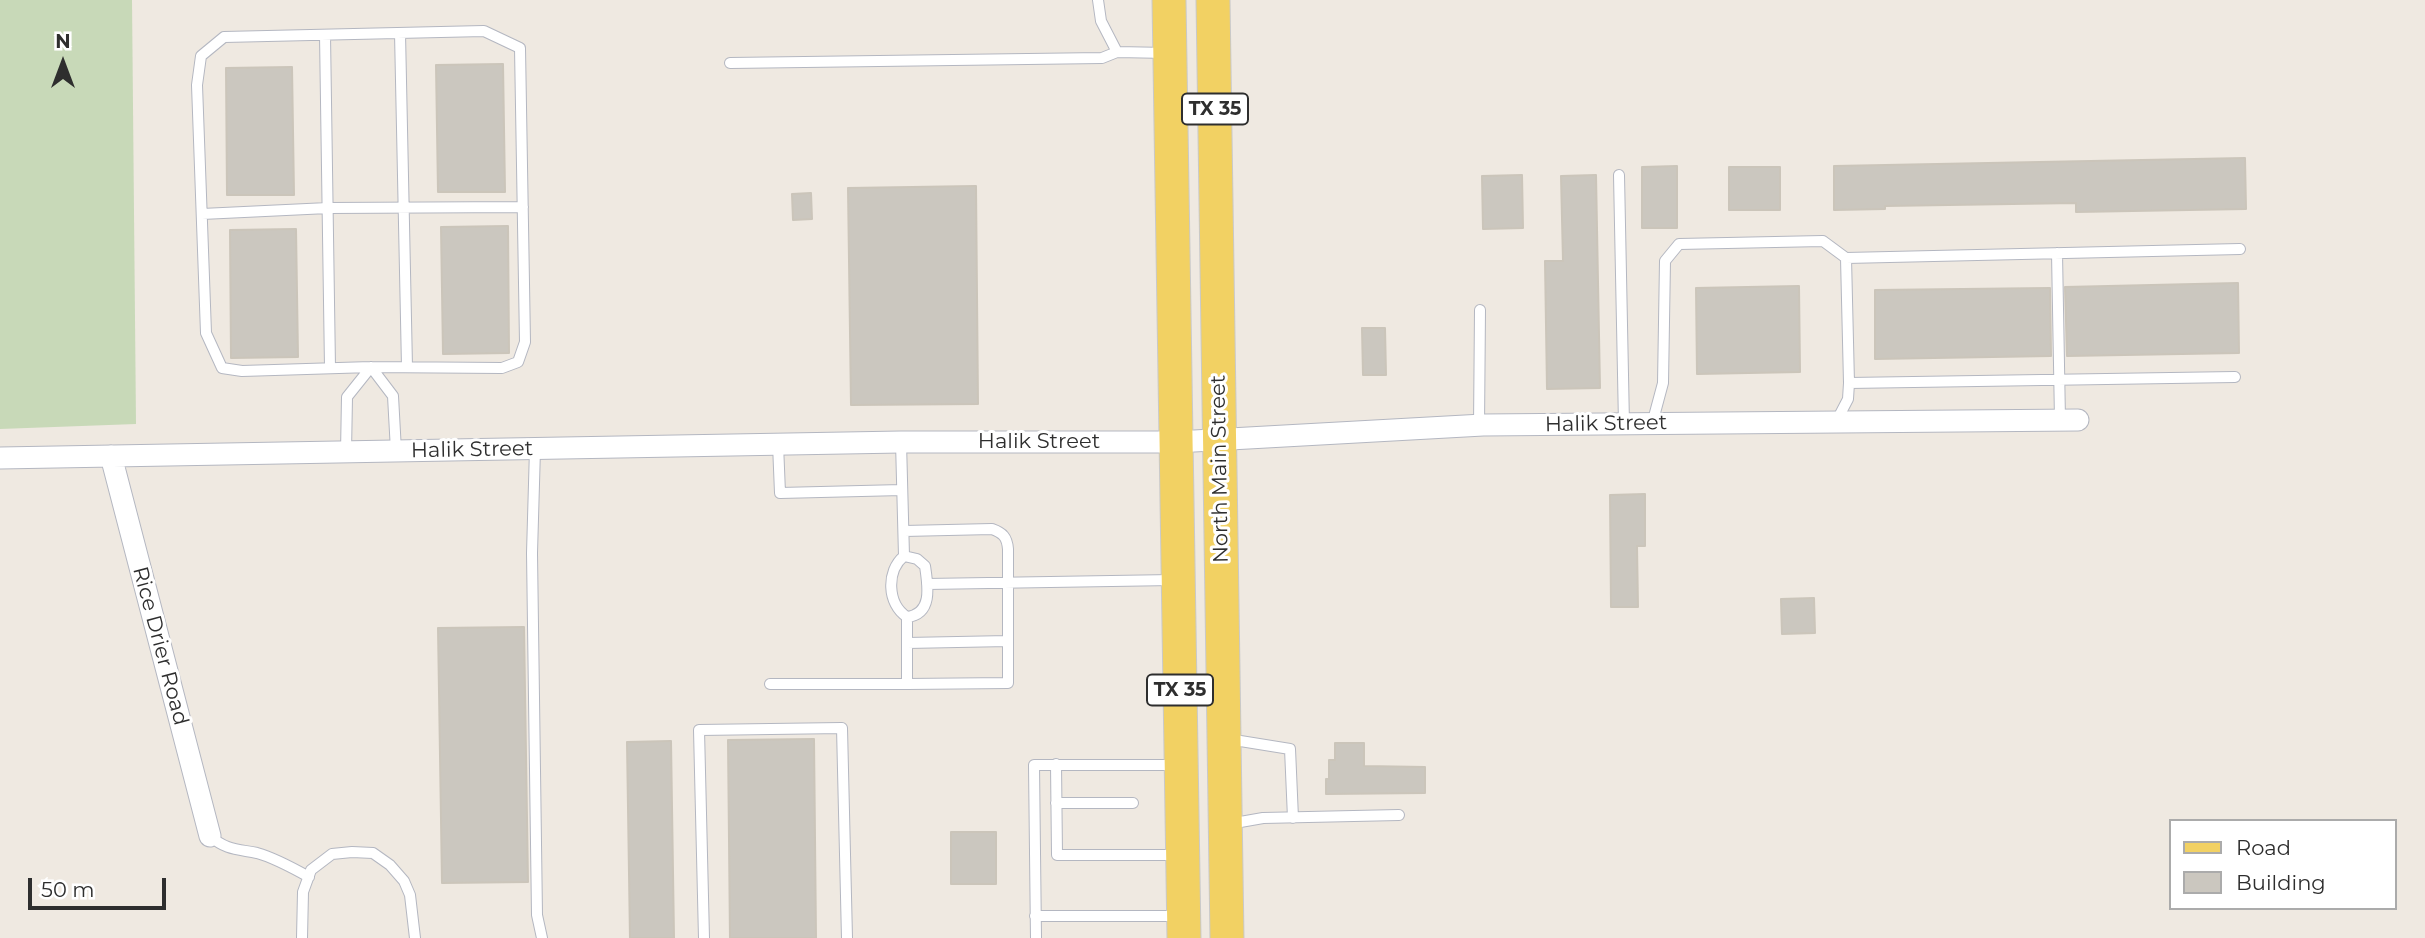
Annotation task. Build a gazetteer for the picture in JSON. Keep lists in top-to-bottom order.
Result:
{
  "streets": {
    "main road": ["TX 35", "North Main Street"],
    "street": ["Halik Street", "Rice Drier Road"]
  },
  "crossings": [
    ["Halik Street", "North Main Street"],
    ["Halik Street", "Rice Drier Road"]
  ],
  "legend": ["Road", "Building"],
  "scale_bar": "50 m",
  "north": "top"
}
